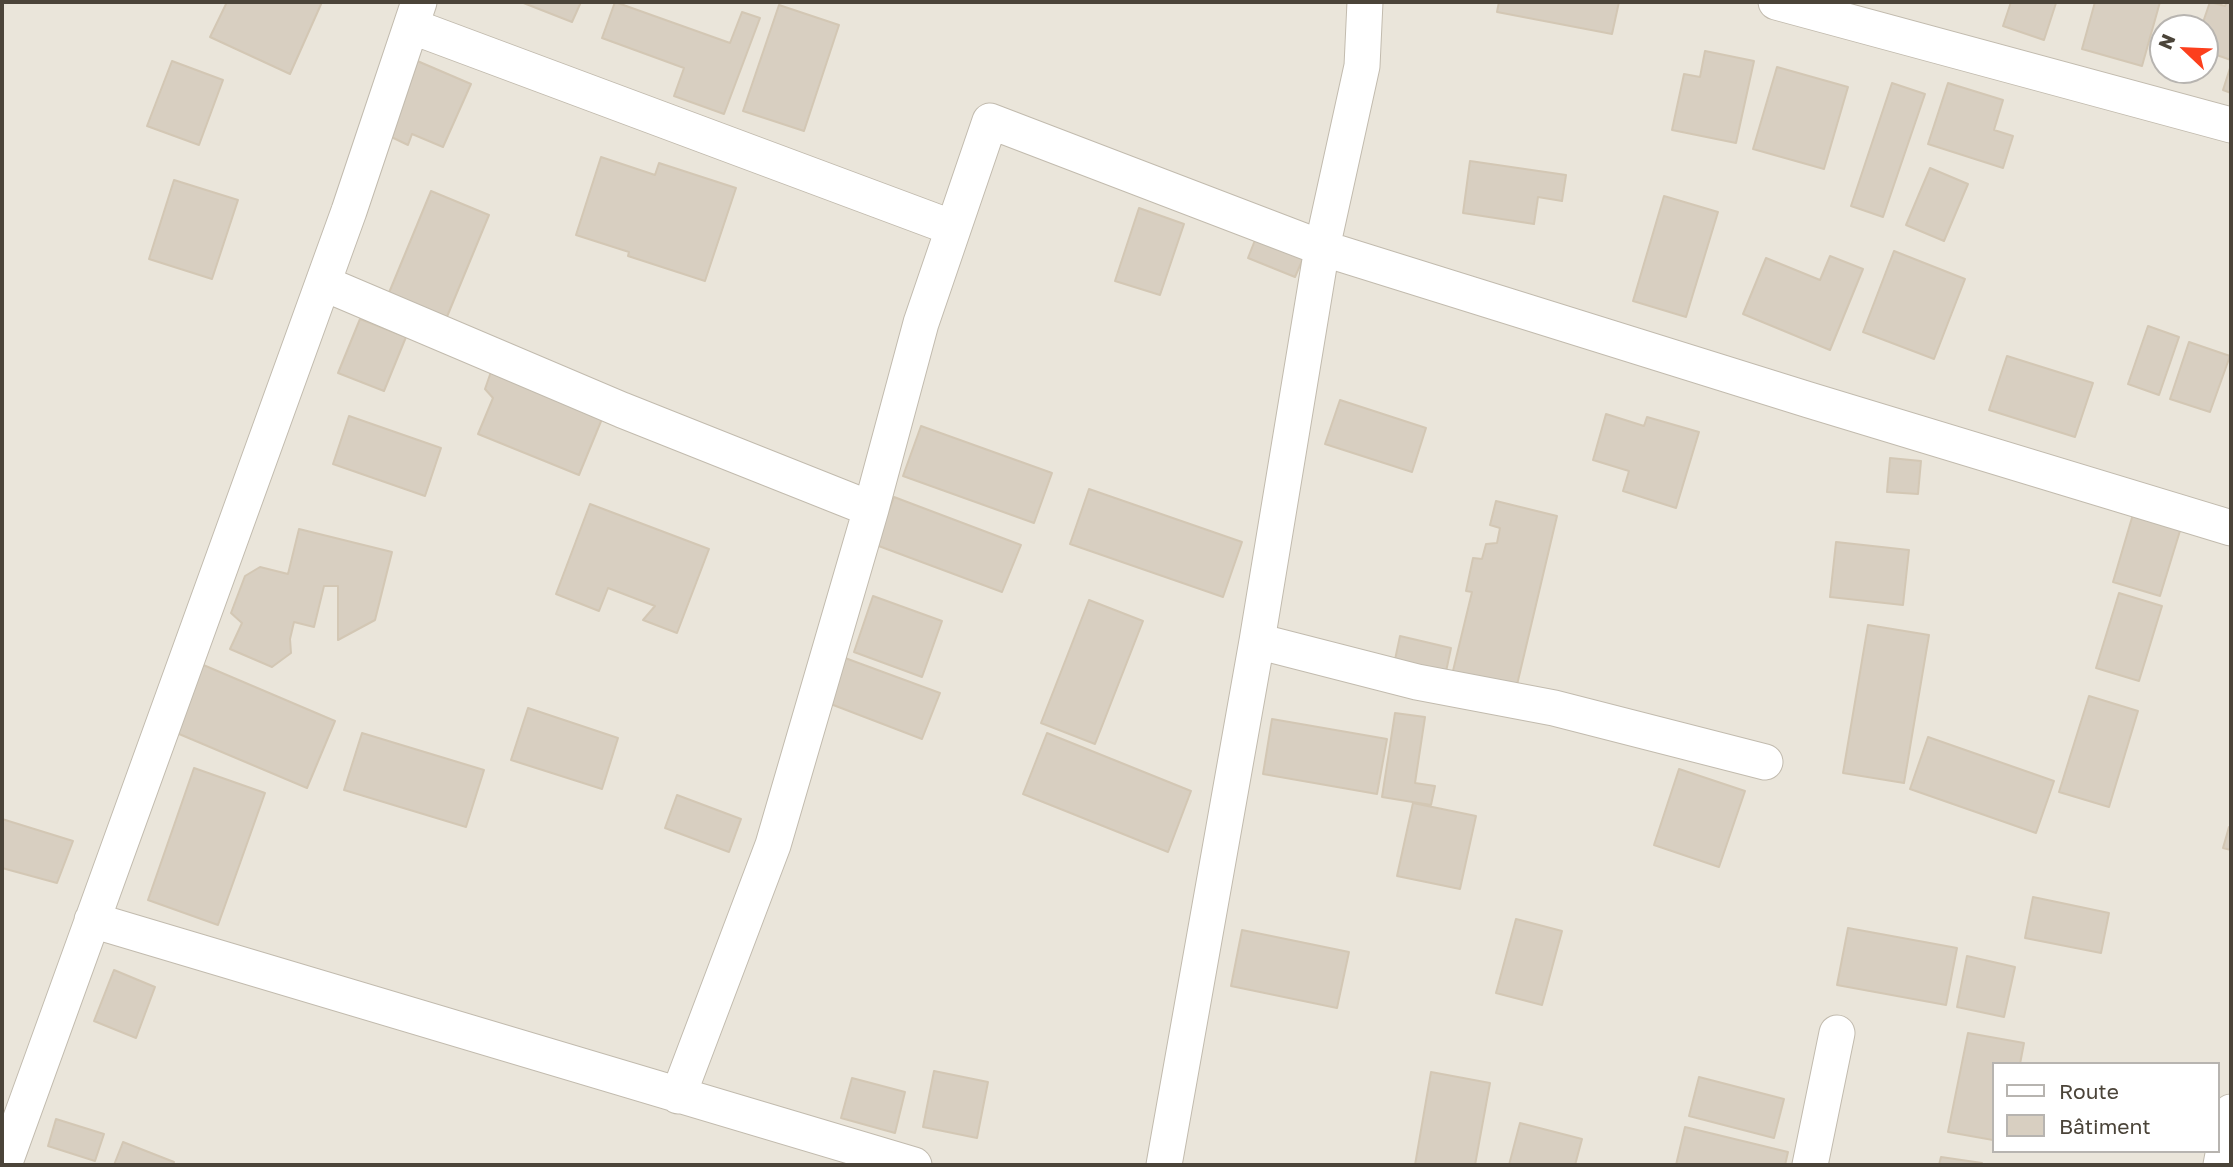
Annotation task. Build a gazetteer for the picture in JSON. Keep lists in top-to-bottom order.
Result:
{
  "legend": ["Route", "Bâtiment"],
  "north": "top left"
}
